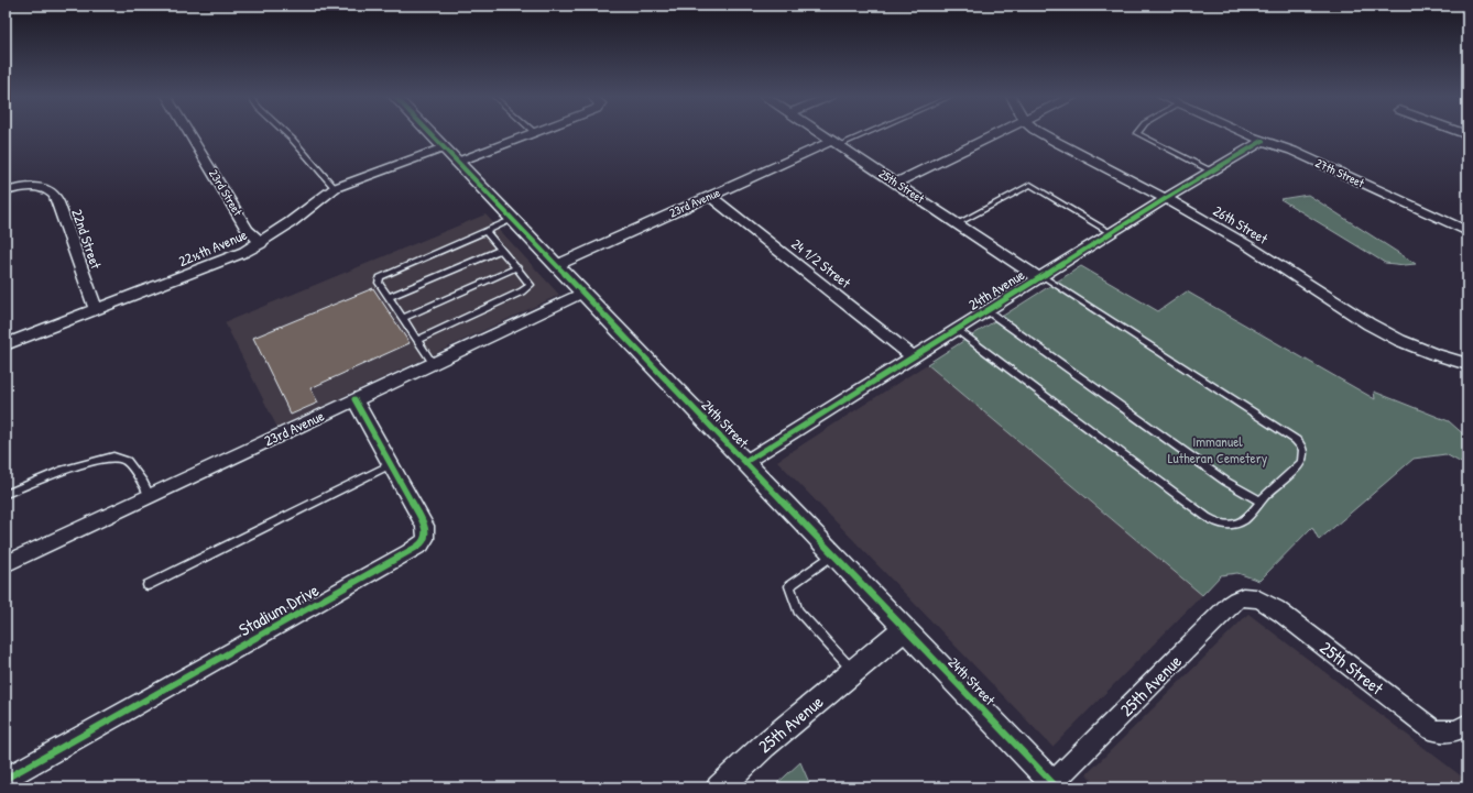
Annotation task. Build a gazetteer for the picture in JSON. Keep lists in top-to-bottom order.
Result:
{
  "streets": {
    "street": [
      "27th Street",
      "25th Street",
      "23rd Street",
      "23rd Avenue",
      "26th Street",
      "22nd Street",
      "22½th Avenue",
      "24 1/2 Street",
      "24th Avenue",
      "24th Street",
      "Stadium Drive",
      "25th Avenue"
    ]
  },
  "crossings": [
    ["27th Street", "24th Avenue"],
    ["25th Street", "23rd Avenue"],
    ["25th Street", "24th Avenue"],
    ["25th Street", "25th Avenue"],
    ["23rd Street", "22½th Avenue"],
    ["23rd Avenue", "24 1/2 Street"],
    ["23rd Avenue", "24th Street"],
    ["23rd Avenue", "Stadium Drive"],
    ["26th Street", "24th Avenue"],
    ["22nd Street", "22½th Avenue"],
    ["22½th Avenue", "24th Street"],
    ["24 1/2 Street", "24th Avenue"],
    ["24th Avenue", "24th Street"],
    ["24th Street", "25th Avenue"]
  ],
  "parks": ["Immanuel Lutheran Cemetery"]
}
